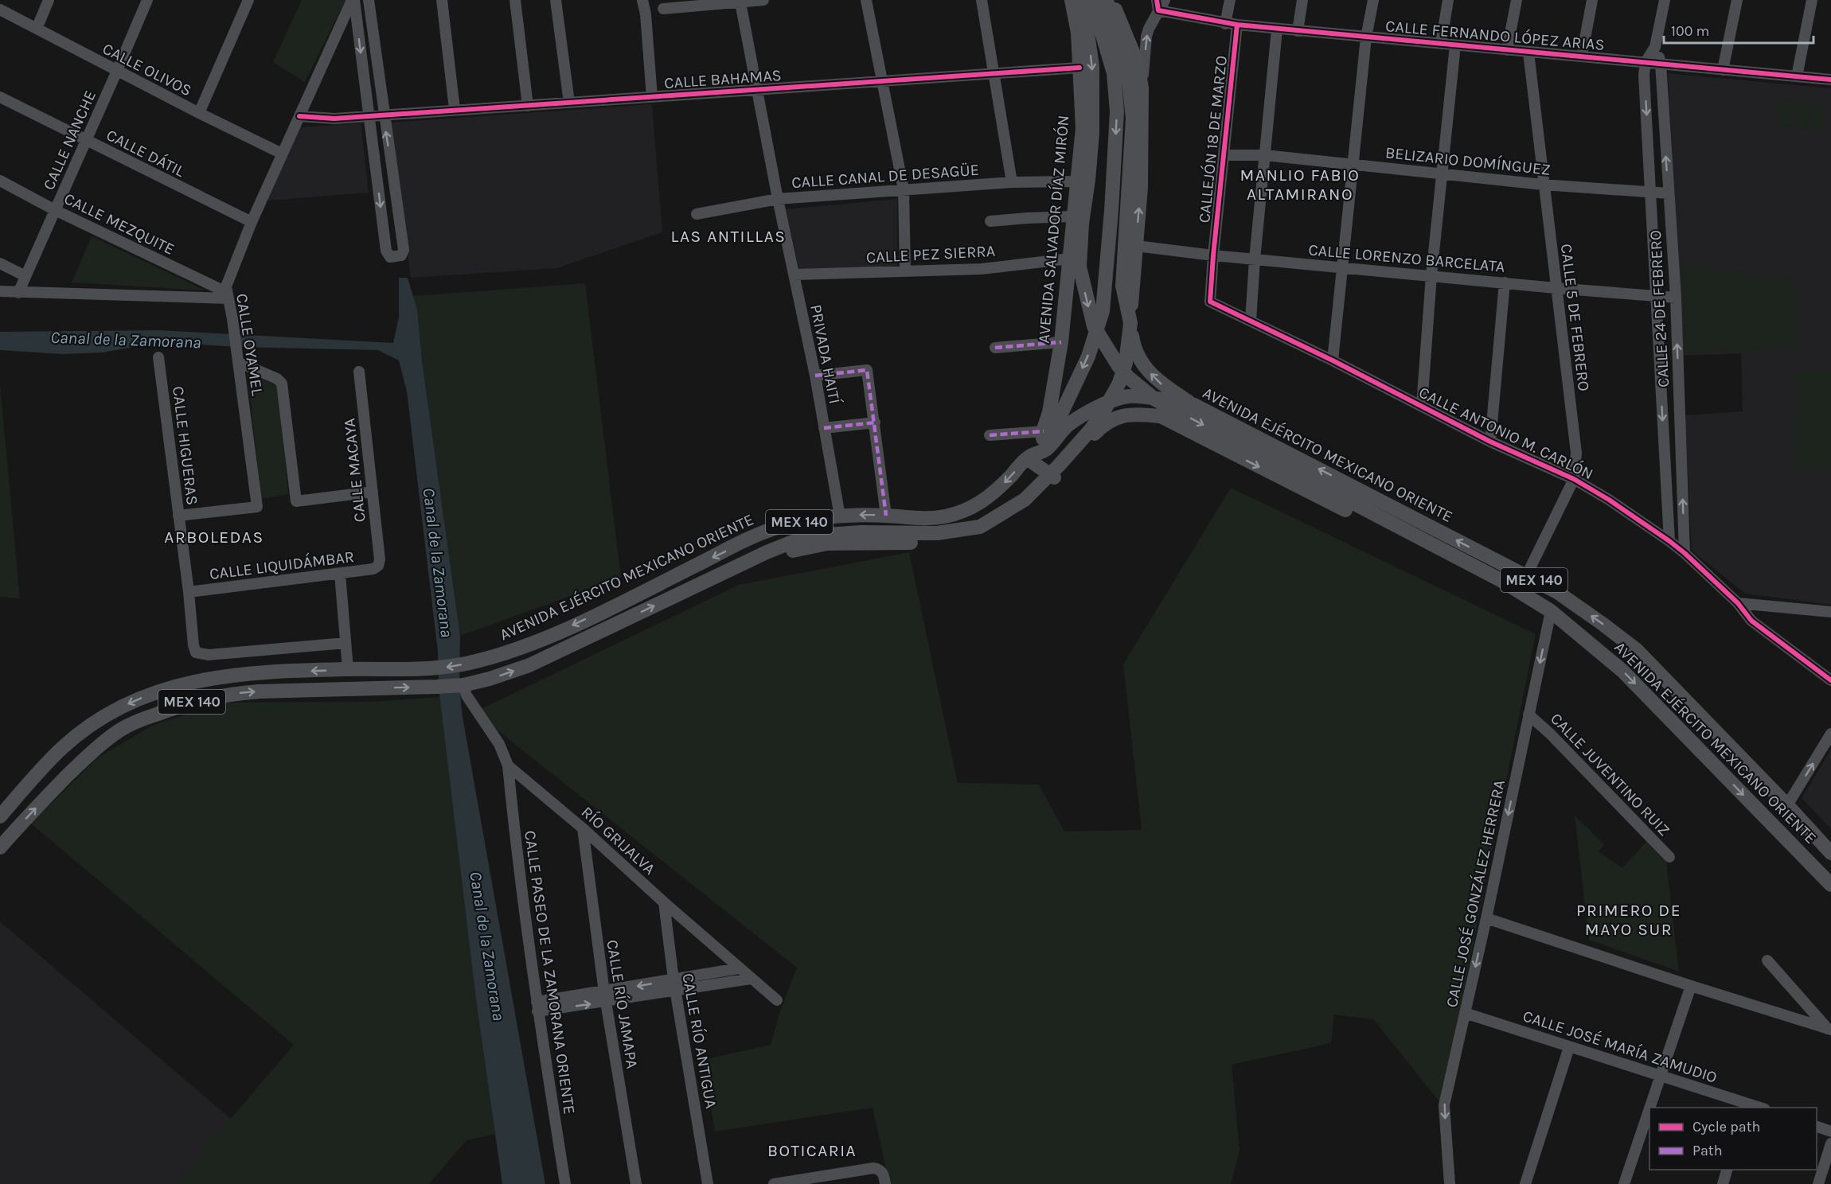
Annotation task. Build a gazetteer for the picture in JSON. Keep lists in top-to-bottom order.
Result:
{
  "streets": {
    "main road": ["AVENIDA SALVADOR DÍAZ MIRÓN", "AVENIDA EJÉRCITO MEXICANO ORIENTE", "MEX 140"],
    "street": [
      "CALLE FERNANDO LÓPEZ ARIAS",
      "CALLE OLIVOS",
      "CALLE BAHAMAS",
      "CALLEJÓN 18 DE MARZO",
      "CALLE NANCHE",
      "CALLE DÁTIL",
      "BELIZARIO DOMÍNGUEZ",
      "CALLE CANAL DE DESAGÜE",
      "CALLE MEZQUITE",
      "CALLE PEZ SIERRA",
      "CALLE LORENZO BARCELATA",
      "CALLE 24 DE FEBRERO",
      "CALLE 5 DE FEBRERO",
      "CALLE OYAMEL",
      "PRIVADA HAITÍ",
      "CALLE ANTONIO M. CARLÓN",
      "CALLE HIGUERAS",
      "CALLE MACAYA",
      "CALLE LIQUIDÁMBAR",
      "CALLE JUVENTINO RUIZ",
      "RÍO GRIJALVA",
      "CALLE JOSÉ GONZÁLEZ HERRERA",
      "CALLE PASEO DE LA ZAMORANA ORIENTE",
      "CALLE RÍO JAMAPA",
      "CALLE RÍO ANTIGUA",
      "CALLE JOSÉ MARÍA ZAMUDIO"
    ]
  },
  "crossings": [
    ["CALLE FERNANDO LÓPEZ ARIAS", "CALLEJÓN 18 DE MARZO"],
    ["CALLE FERNANDO LÓPEZ ARIAS", "CALLE 24 DE FEBRERO"],
    ["CALLE FERNANDO LÓPEZ ARIAS", "CALLE 5 DE FEBRERO"],
    ["CALLE OLIVOS", "CALLE NANCHE"],
    ["CALLE OLIVOS", "CALLE OYAMEL"],
    ["CALLE BAHAMAS", "AVENIDA SALVADOR DÍAZ MIRÓN"],
    ["CALLE BAHAMAS", "PRIVADA HAITÍ"],
    ["CALLEJÓN 18 DE MARZO", "BELIZARIO DOMÍNGUEZ"],
    ["CALLEJÓN 18 DE MARZO", "CALLE LORENZO BARCELATA"],
    ["CALLEJÓN 18 DE MARZO", "CALLE ANTONIO M. CARLÓN"],
    ["CALLE NANCHE", "CALLE DÁTIL"],
    ["CALLE NANCHE", "CALLE MEZQUITE"],
    ["CALLE DÁTIL", "CALLE OYAMEL"],
    ["BELIZARIO DOMÍNGUEZ", "CALLE 24 DE FEBRERO"],
    ["BELIZARIO DOMÍNGUEZ", "CALLE 5 DE FEBRERO"],
    ["CALLE CANAL DE DESAGÜE", "AVENIDA SALVADOR DÍAZ MIRÓN"],
    ["CALLE CANAL DE DESAGÜE", "PRIVADA HAITÍ"],
    ["CALLE MEZQUITE", "CALLE OYAMEL"],
    ["AVENIDA SALVADOR DÍAZ MIRÓN", "CALLE PEZ SIERRA"],
    ["AVENIDA SALVADOR DÍAZ MIRÓN", "AVENIDA EJÉRCITO MEXICANO ORIENTE"],
    ["CALLE PEZ SIERRA", "PRIVADA HAITÍ"],
    ["CALLE LORENZO BARCELATA", "CALLE 24 DE FEBRERO"],
    ["CALLE LORENZO BARCELATA", "CALLE 5 DE FEBRERO"],
    ["CALLE 24 DE FEBRERO", "CALLE ANTONIO M. CARLÓN"],
    ["CALLE 5 DE FEBRERO", "CALLE ANTONIO M. CARLÓN"],
    ["CALLE 5 DE FEBRERO", "AVENIDA EJÉRCITO MEXICANO ORIENTE"],
    ["CALLE OYAMEL", "CALLE HIGUERAS"],
    ["PRIVADA HAITÍ", "AVENIDA EJÉRCITO MEXICANO ORIENTE"],
    ["CALLE HIGUERAS", "CALLE LIQUIDÁMBAR"],
    ["AVENIDA EJÉRCITO MEXICANO ORIENTE", "MEX 140"],
    ["AVENIDA EJÉRCITO MEXICANO ORIENTE", "CALLE JOSÉ GONZÁLEZ HERRERA"],
    ["CALLE MACAYA", "CALLE LIQUIDÁMBAR"],
    ["MEX 140", "RÍO GRIJALVA"],
    ["CALLE JUVENTINO RUIZ", "CALLE JOSÉ GONZÁLEZ HERRERA"],
    ["RÍO GRIJALVA", "CALLE PASEO DE LA ZAMORANA ORIENTE"],
    ["RÍO GRIJALVA", "CALLE RÍO JAMAPA"],
    ["RÍO GRIJALVA", "CALLE RÍO ANTIGUA"],
    ["CALLE JOSÉ GONZÁLEZ HERRERA", "CALLE JOSÉ MARÍA ZAMUDIO"]
  ],
  "one_way": ["CALLE JOSÉ GONZÁLEZ HERRERA"],
  "districts": [
    "MANLIO FABIO ALTAMIRANO",
    "LAS ANTILLAS",
    "ARBOLEDAS",
    "PRIMERO DE MAYO SUR",
    "BOTICARIA"
  ],
  "water": ["Canal de la Zamorana"],
  "legend": ["Cycle path", "Path"],
  "scale_bar": "100 m"
}
